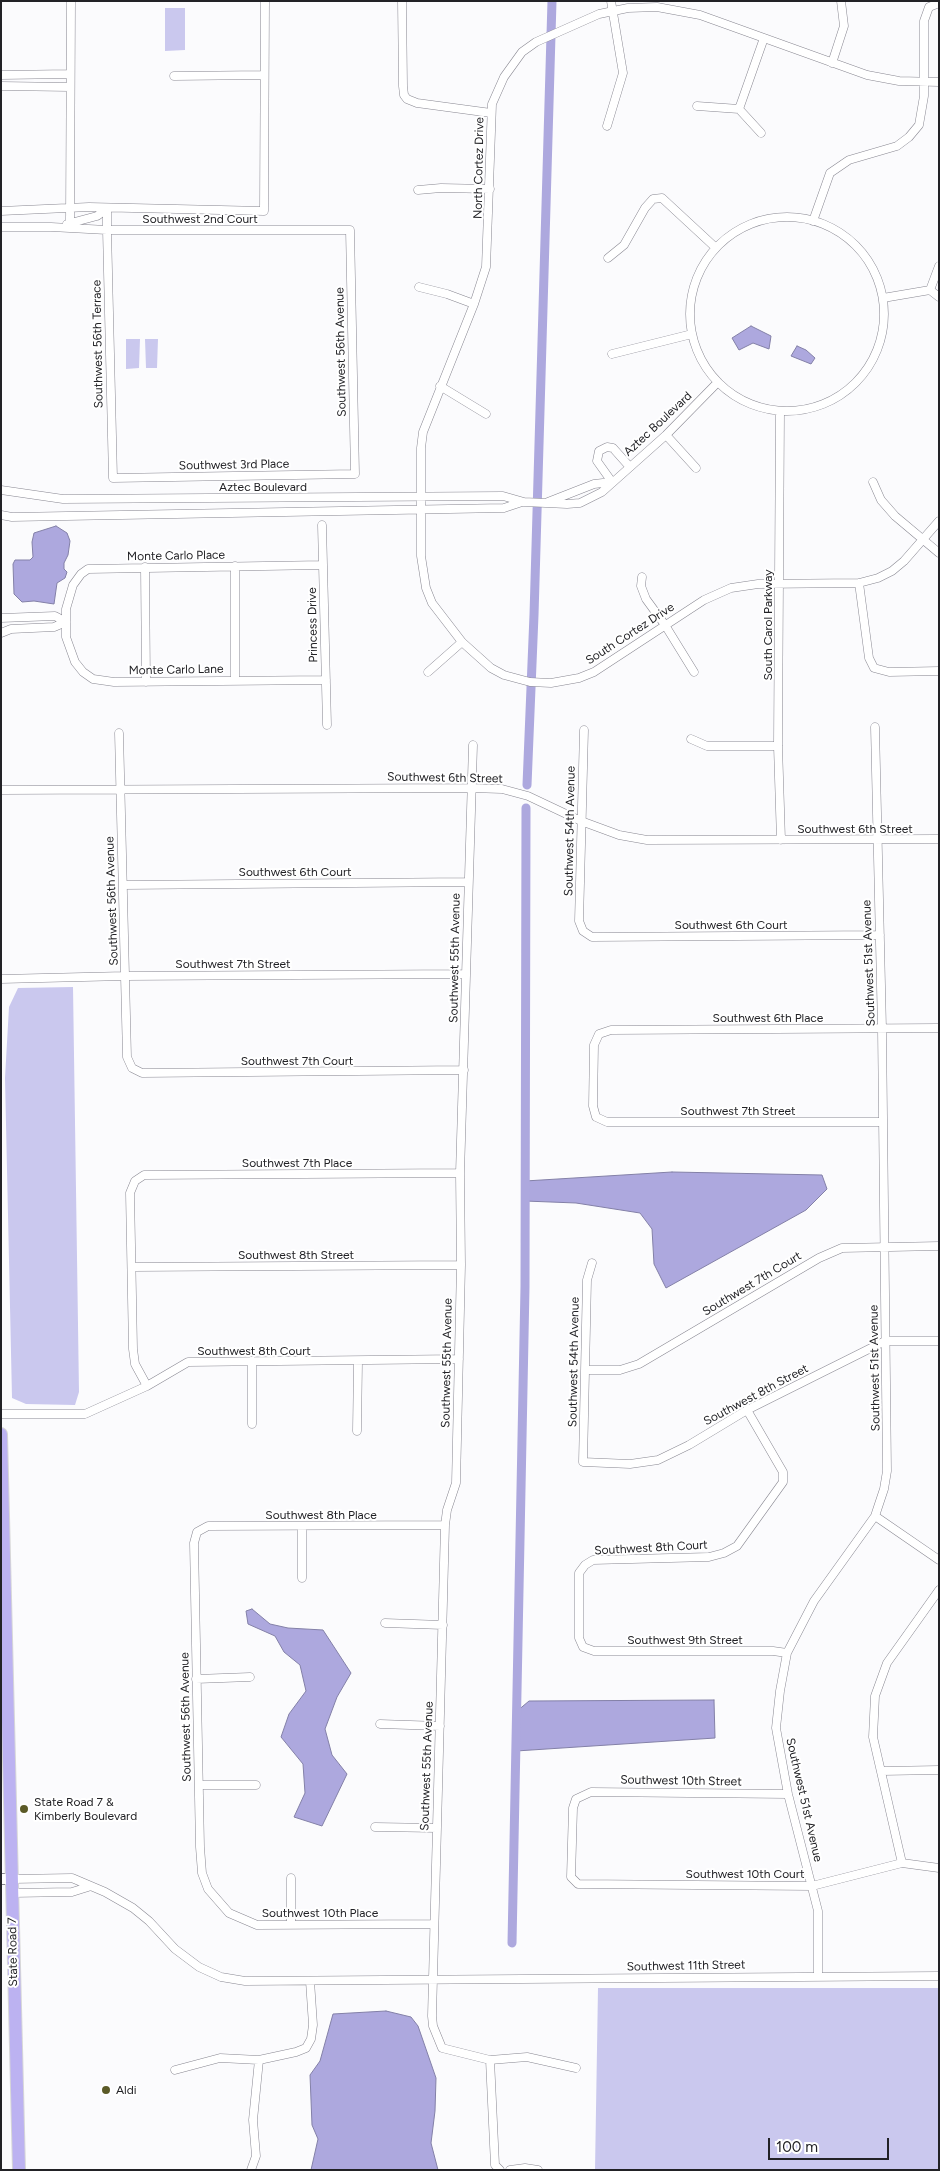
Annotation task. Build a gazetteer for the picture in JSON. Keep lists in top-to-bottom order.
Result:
{
  "streets": {
    "main road": ["State Road 7"],
    "street": [
      "North Cortez Drive",
      "Southwest 2nd Court",
      "Southwest 56th Terrace",
      "Southwest 56th Avenue",
      "Aztec Boulevard",
      "Southwest 3rd Place",
      "Monte Carlo Place",
      "Princess Drive",
      "South Carol Parkway",
      "South Cortez Drive",
      "Monte Carlo Lane",
      "Southwest 6th Street",
      "Southwest 54th Avenue",
      "Southwest 6th Court",
      "Southwest 55th Avenue",
      "Southwest 51st Avenue",
      "Southwest 7th Street",
      "Southwest 6th Place",
      "Southwest 7th Court",
      "Southwest 7th Place",
      "Southwest 8th Street",
      "Southwest 8th Court",
      "Southwest 8th Place",
      "Southwest 9th Street",
      "Southwest 10th Street",
      "Southwest 10th Court",
      "Southwest 10th Place",
      "Southwest 11th Street"
    ]
  },
  "crossings": [
    ["North Cortez Drive", "Aztec Boulevard"],
    ["North Cortez Drive", "South Cortez Drive"],
    ["Southwest 2nd Court", "Southwest 56th Terrace"],
    ["Southwest 2nd Court", "Southwest 56th Avenue"],
    ["Southwest 56th Terrace", "Southwest 3rd Place"],
    ["Southwest 56th Avenue", "Southwest 3rd Place"],
    ["Southwest 56th Avenue", "Southwest 6th Street"],
    ["Southwest 56th Avenue", "Southwest 6th Court"],
    ["Southwest 56th Avenue", "Southwest 7th Street"],
    ["Southwest 56th Avenue", "Southwest 7th Court"],
    ["Southwest 56th Avenue", "Southwest 8th Place"],
    ["Southwest 56th Avenue", "Southwest 10th Place"],
    ["Aztec Boulevard", "South Cortez Drive"],
    ["Monte Carlo Place", "Princess Drive"],
    ["Monte Carlo Place", "Monte Carlo Lane"],
    ["Princess Drive", "Monte Carlo Lane"],
    ["South Carol Parkway", "South Cortez Drive"],
    ["South Carol Parkway", "Southwest 6th Street"],
    ["Southwest 6th Street", "Southwest 54th Avenue"],
    ["Southwest 6th Street", "Southwest 55th Avenue"],
    ["Southwest 6th Street", "Southwest 51st Avenue"],
    ["Southwest 54th Avenue", "Southwest 6th Court"],
    ["Southwest 54th Avenue", "Southwest 7th Court"],
    ["Southwest 54th Avenue", "Southwest 8th Street"],
    ["Southwest 6th Court", "Southwest 55th Avenue"],
    ["Southwest 6th Court", "Southwest 51st Avenue"],
    ["Southwest 55th Avenue", "Southwest 7th Street"],
    ["Southwest 55th Avenue", "Southwest 7th Court"],
    ["Southwest 55th Avenue", "Southwest 7th Place"],
    ["Southwest 55th Avenue", "Southwest 8th Street"],
    ["Southwest 55th Avenue", "Southwest 8th Court"],
    ["Southwest 55th Avenue", "Southwest 8th Place"],
    ["Southwest 55th Avenue", "Southwest 10th Place"],
    ["Southwest 55th Avenue", "Southwest 11th Street"],
    ["Southwest 51st Avenue", "Southwest 7th Street"],
    ["Southwest 51st Avenue", "Southwest 6th Place"],
    ["Southwest 51st Avenue", "Southwest 7th Court"],
    ["Southwest 51st Avenue", "Southwest 8th Street"],
    ["Southwest 51st Avenue", "Southwest 9th Street"],
    ["Southwest 51st Avenue", "Southwest 10th Street"],
    ["Southwest 51st Avenue", "Southwest 10th Court"],
    ["Southwest 51st Avenue", "Southwest 11th Street"],
    ["Southwest 7th Street", "Southwest 6th Place"],
    ["Southwest 7th Place", "Southwest 8th Street"],
    ["Southwest 8th Street", "Southwest 8th Court"],
    ["Southwest 8th Court", "Southwest 9th Street"],
    ["Southwest 10th Street", "Southwest 10th Court"],
    ["State Road 7", "Southwest 11th Street"]
  ],
  "places": ["State Road 7 & Kimberly Boulevard", "Aldi"],
  "scale_bar": "100 m"
}
